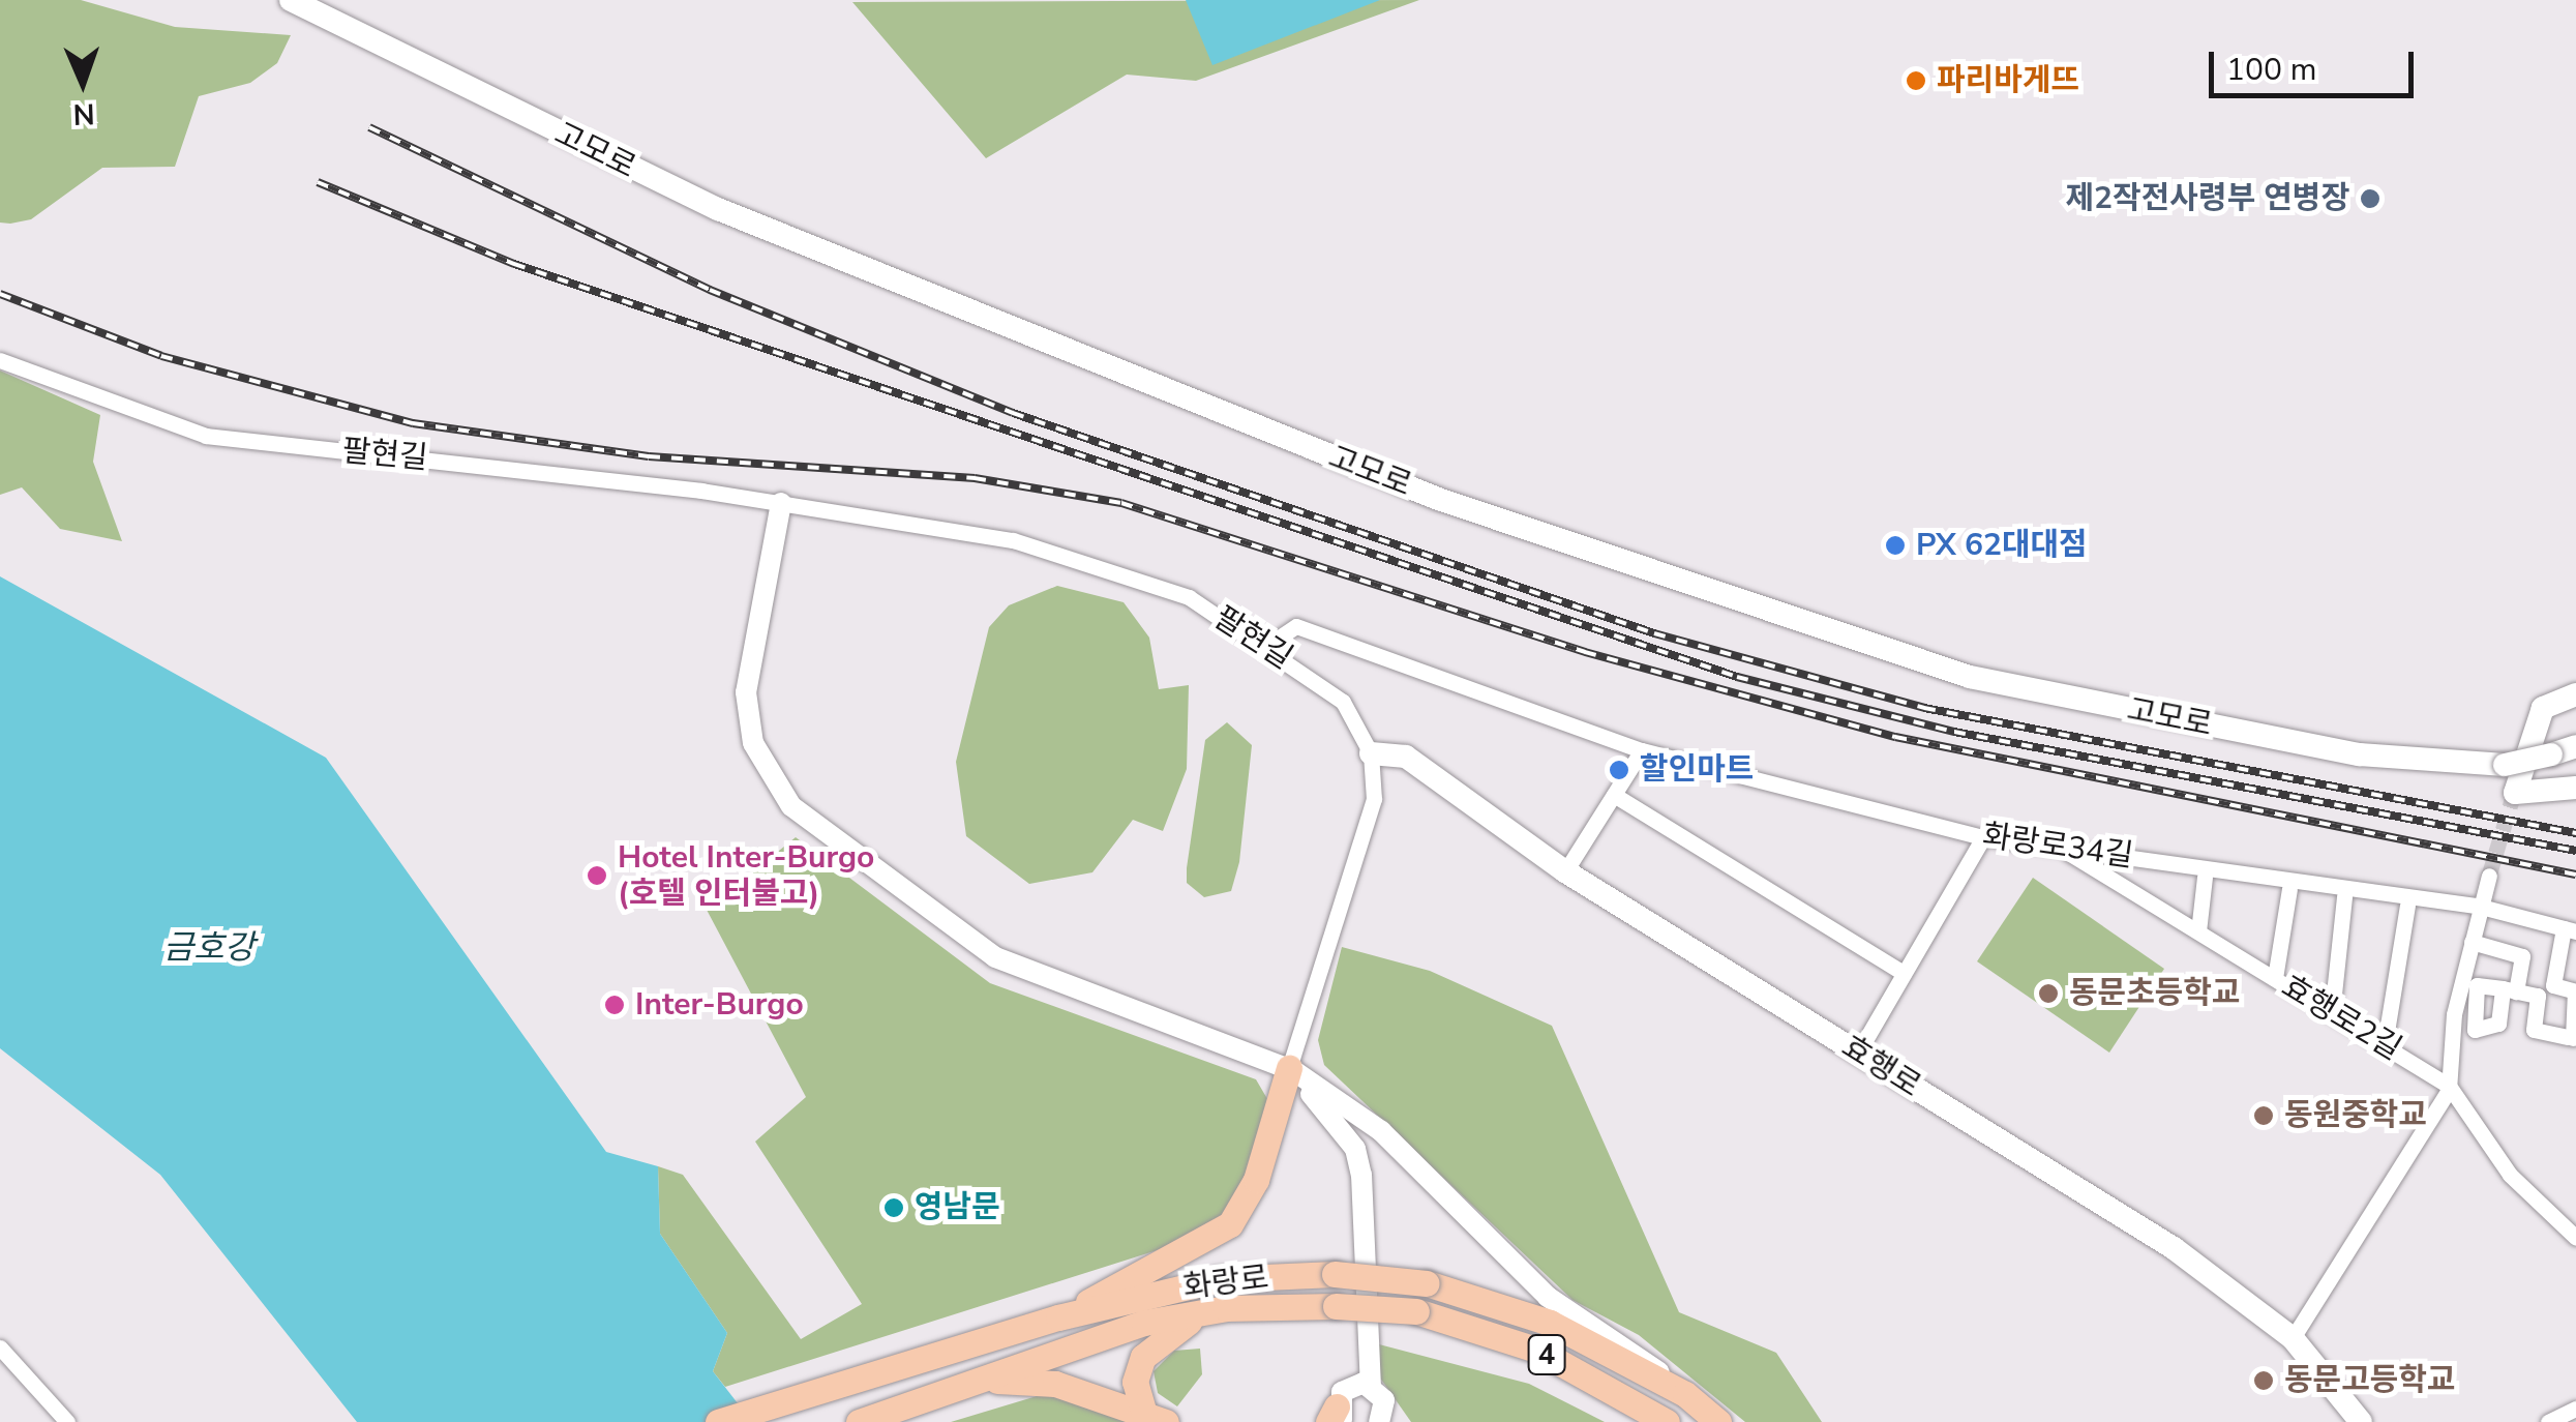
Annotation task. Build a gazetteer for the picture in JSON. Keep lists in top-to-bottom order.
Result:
{
  "streets": {
    "main road": [
      "고모로",
      "효행로",
      "화랑로",
      "4"
    ],
    "street": ["팔현길", "화랑로34길", "효행로2길"]
  },
  "crossings": [
    ["팔현길", "화랑로34길"],
    ["팔현길", "효행로"],
    ["화랑로34길", "효행로2길"]
  ],
  "water": ["금호강"],
  "places": [
    "파리바게뜨",
    "제2작전사령부 연병장",
    "PX 62대대점",
    "할인마트",
    "Hotel Inter-Burgo (호텔 인터불고)",
    "동문초등학교",
    "Inter-Burgo",
    "동원중학교",
    "영남문",
    "동문고등학교"
  ],
  "scale_bar": "100 m",
  "north": "bottom"
}
